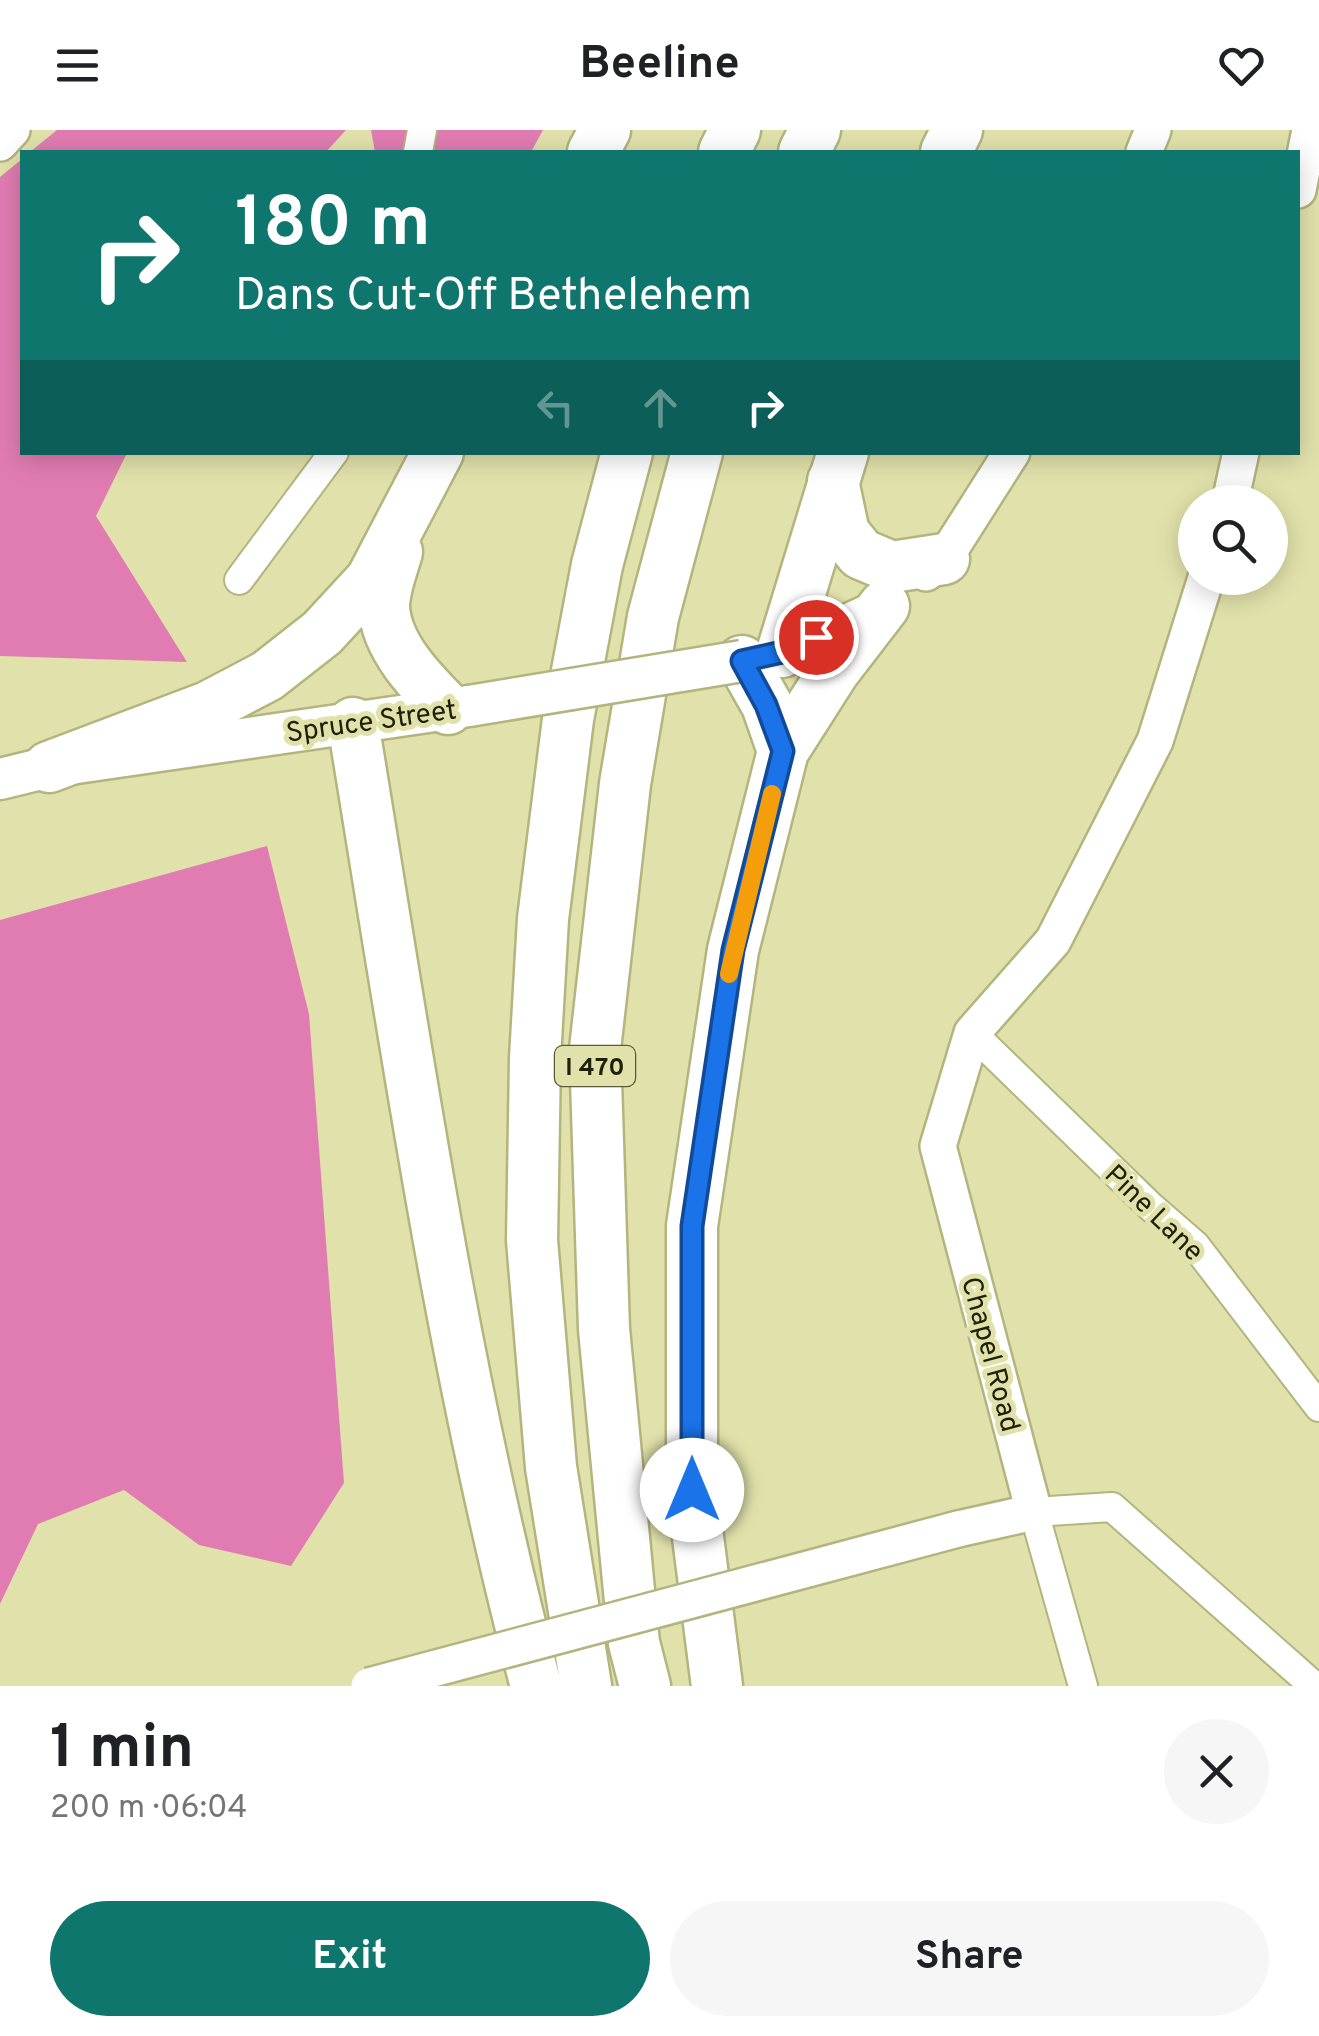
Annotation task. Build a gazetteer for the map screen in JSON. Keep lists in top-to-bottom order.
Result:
{
  "streets": {
    "highway": ["I 470"],
    "main road": ["Spruce Street"],
    "street": ["Pine Lane", "Chapel Road"]
  },
  "crossings": [
    ["Pine Lane", "Chapel Road"]
  ],
  "page": {
    "header": "Beeline",
    "turn": ["180 m", "Dans Cut-Off Bethelehem"],
    "heading": ["1 min", "200 m · 06:04"],
    "buttons": ["Exit", "Share"]
  }
}
